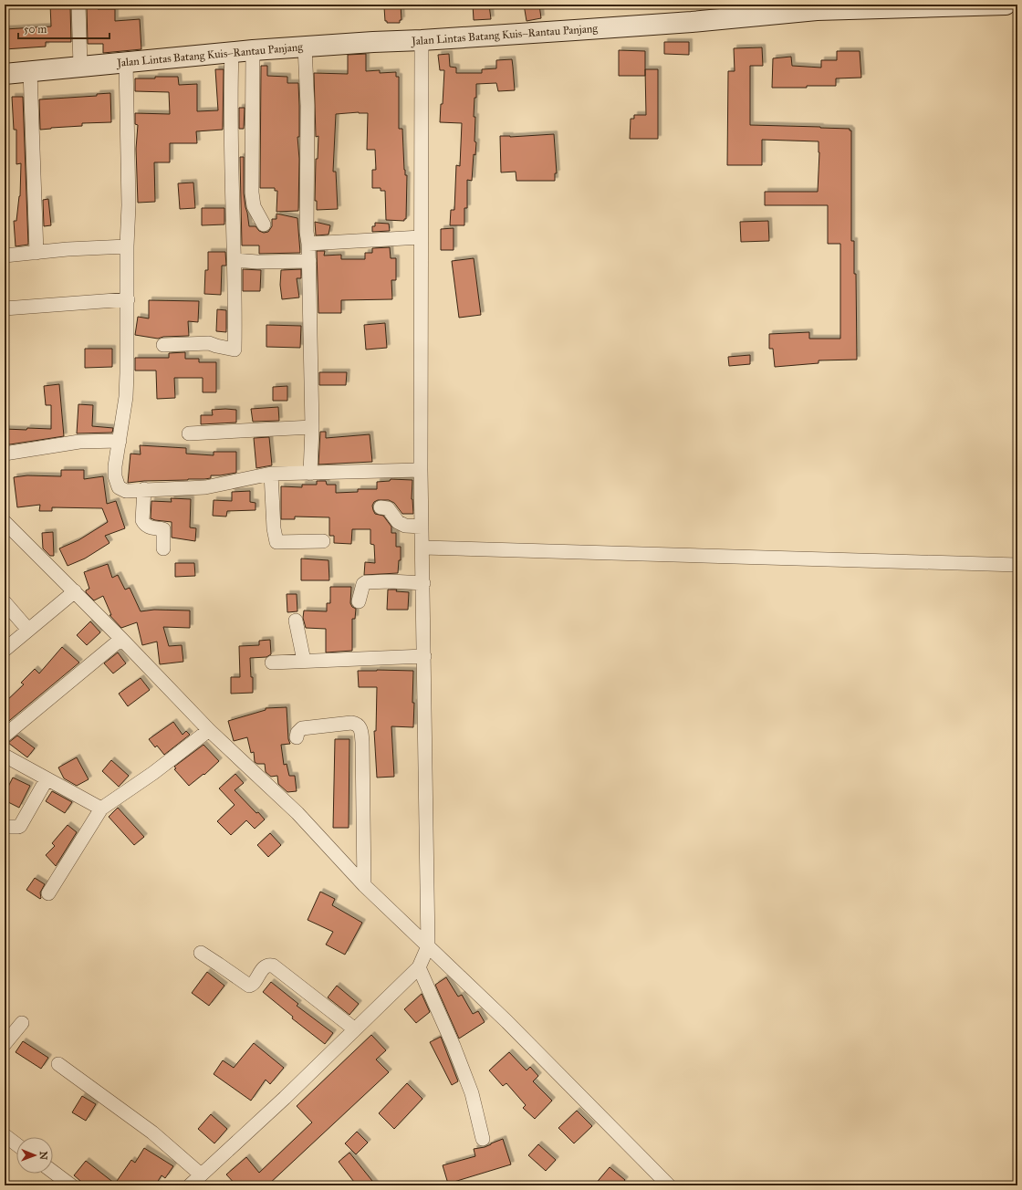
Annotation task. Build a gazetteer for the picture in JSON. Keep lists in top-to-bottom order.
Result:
{
  "streets": {
    "main road": ["Jalan Lintas Batang Kuis–Rantau Panjang"]
  },
  "scale_bar": "50 m",
  "north": "right"
}
